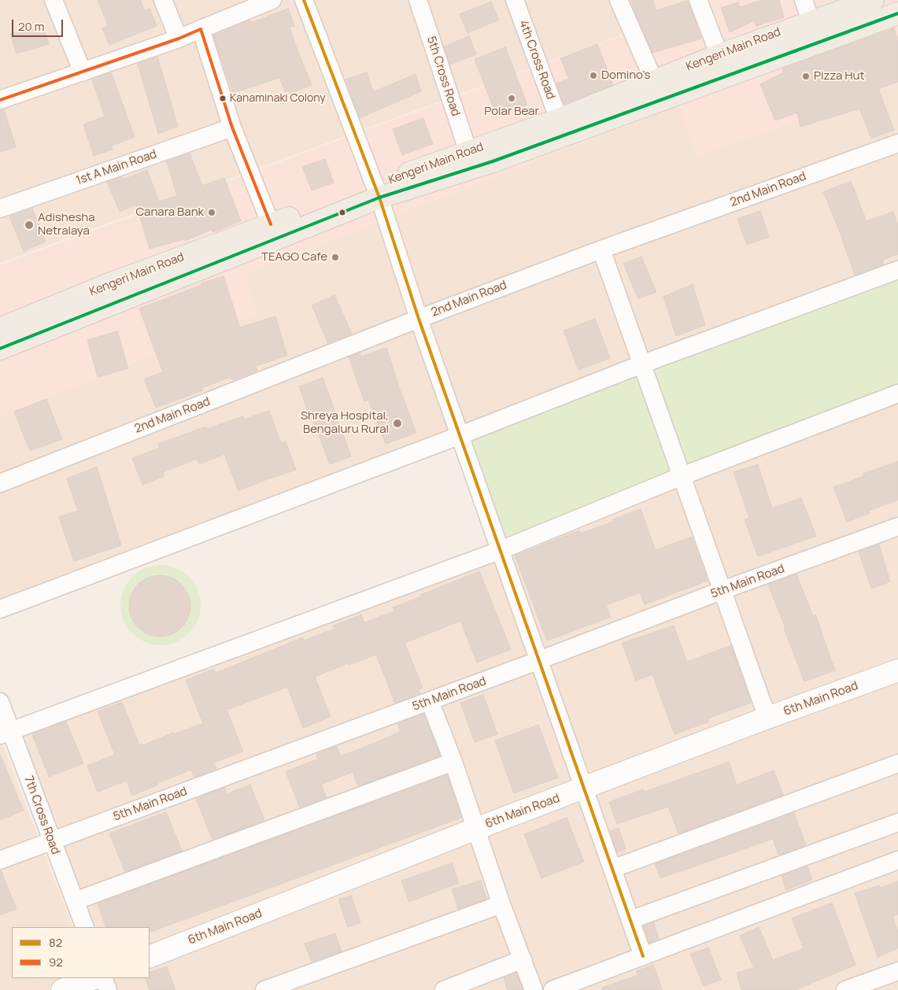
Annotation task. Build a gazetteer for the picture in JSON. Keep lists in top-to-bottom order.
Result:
{
  "streets": {
    "main road": ["Kengeri Main Road"],
    "street": [
      "4th Cross Road",
      "5th Cross Road",
      "1st A Main Road",
      "2nd Main Road",
      "5th Main Road",
      "6th Main Road",
      "7th Cross Road"
    ]
  },
  "crossings": [
    ["Kengeri Main Road", "4th Cross Road"],
    ["Kengeri Main Road", "5th Cross Road"],
    ["5th Main Road", "7th Cross Road"]
  ],
  "places": [
    "Domino's",
    "Pizza Hut",
    "Kanaminaki Colony",
    "Polar Bear",
    "Canara Bank",
    "Adishesha Netralaya",
    "TEAGO Cafe",
    "Shreya Hospital, Bengaluru Rural"
  ],
  "lines": ["transit line 82", "transit line 92"],
  "legend": ["82", "92"],
  "scale_bar": "20 m"
}
